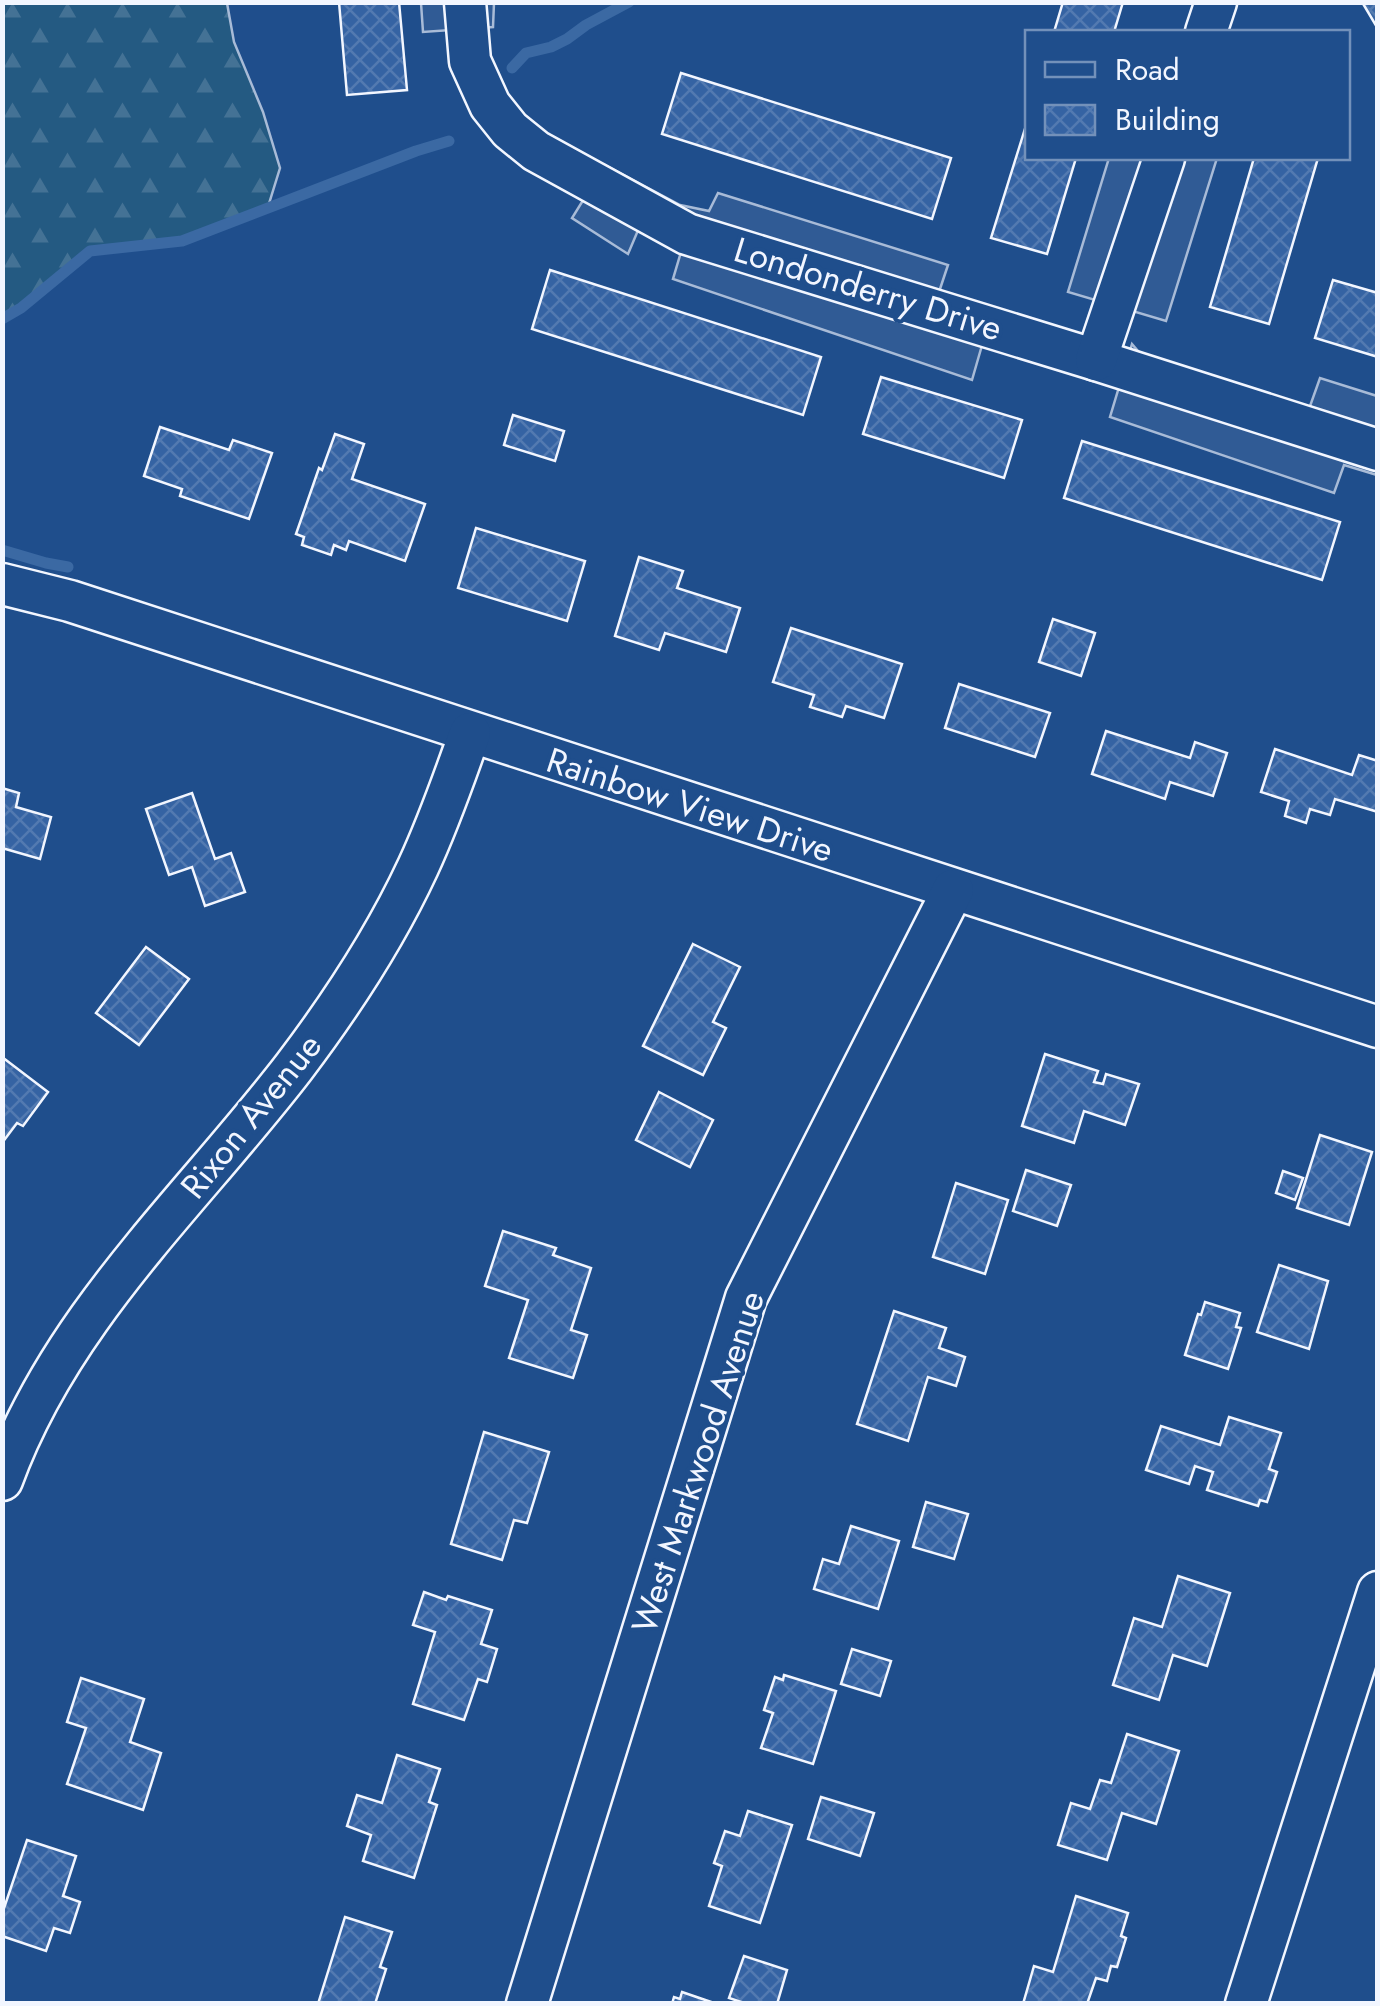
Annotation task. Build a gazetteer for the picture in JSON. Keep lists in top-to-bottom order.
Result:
{
  "streets": {
    "street": [
      "Londonderry Drive",
      "Rainbow View Drive",
      "Rixon Avenue",
      "West Markwood Avenue"
    ]
  },
  "crossings": [
    ["Rainbow View Drive", "Rixon Avenue"],
    ["Rainbow View Drive", "West Markwood Avenue"]
  ],
  "legend": ["Road", "Building"]
}
